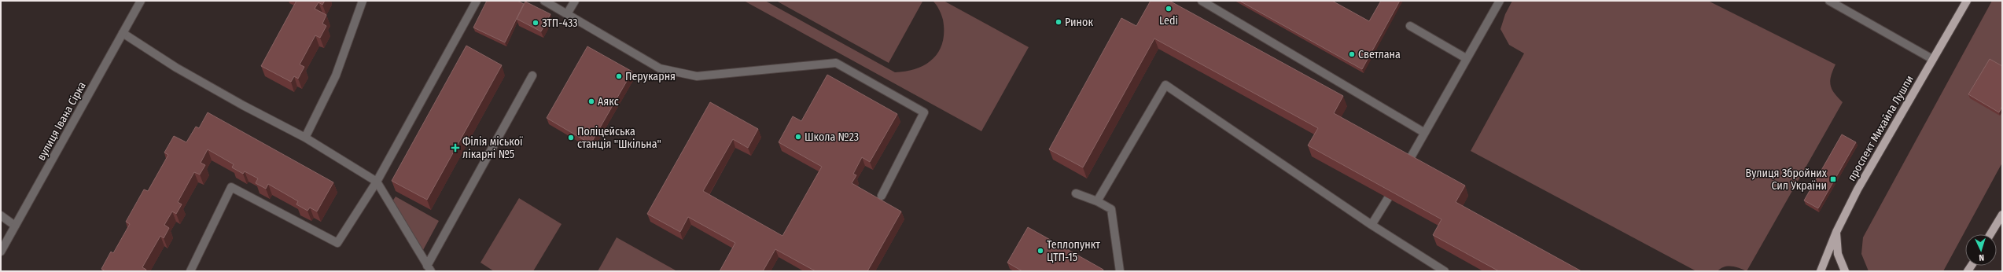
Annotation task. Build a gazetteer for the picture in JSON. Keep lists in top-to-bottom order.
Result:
{
  "streets": {
    "main road": ["проспект Михайла Лушпи"],
    "street": ["вулиця Івана Сірка"]
  },
  "places": {
    "other": [
      "Ledi",
      "Ринок",
      "ЗТП-433",
      "Светлана",
      "Перукарня",
      "Аякс",
      "Школа №23",
      "Поліцейська станція \"Шкільна\"",
      "Теплопункт ЦТП-15"
    ],
    "health": ["Філія міської лікарні №5"],
    "transit": ["Вулиця Збройних Сил України"]
  },
  "north": "bottom"
}
